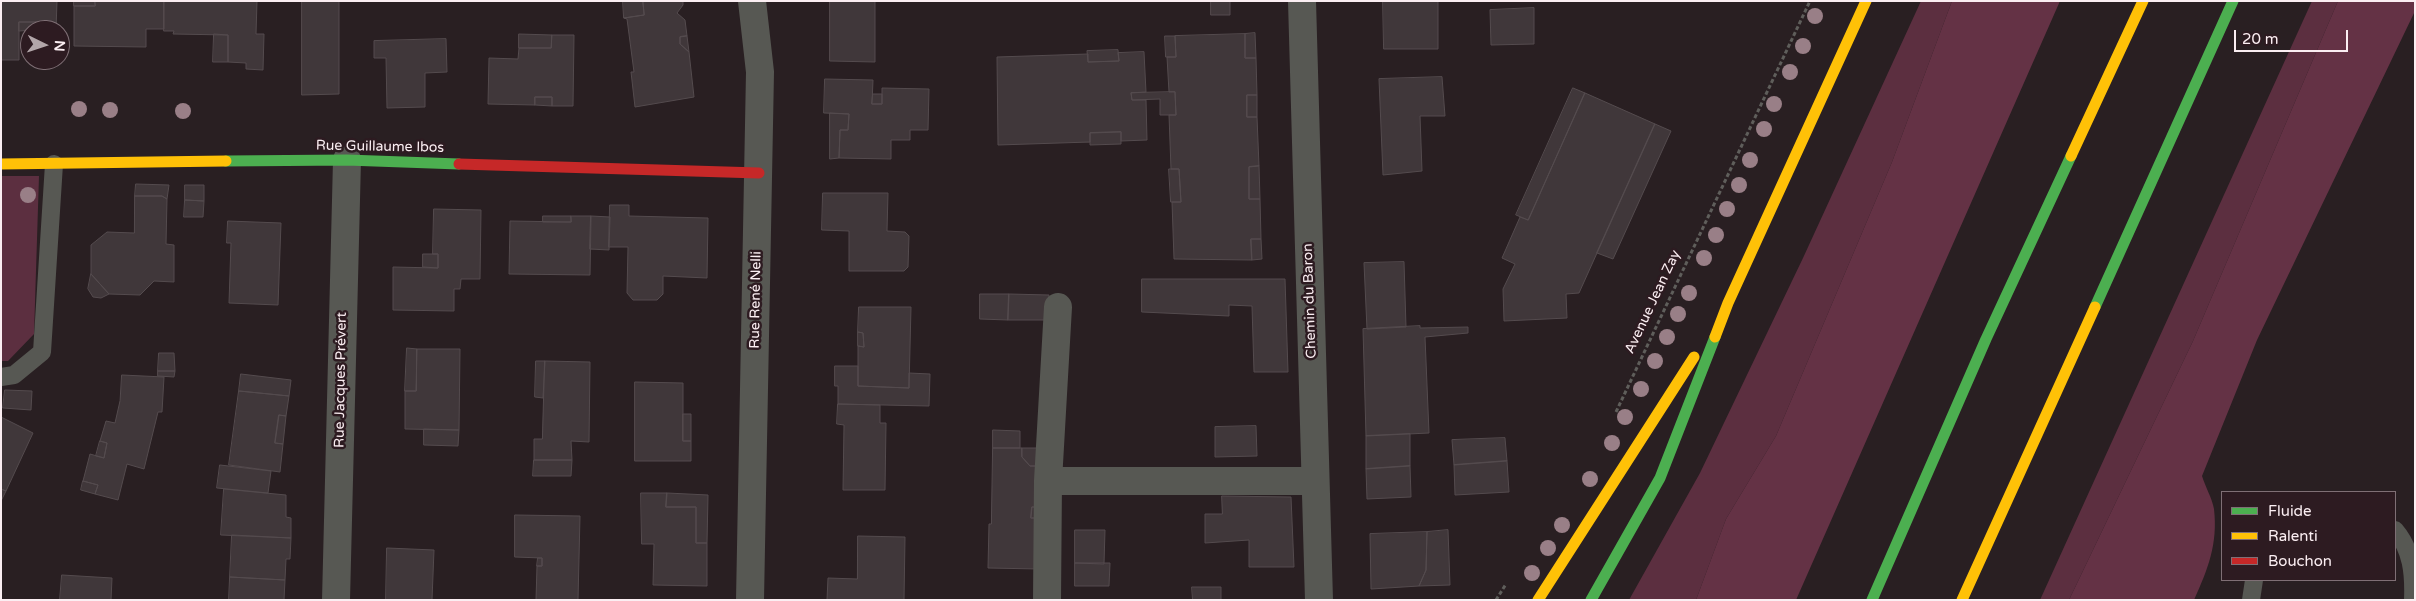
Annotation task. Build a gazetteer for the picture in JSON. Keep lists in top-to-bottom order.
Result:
{
  "streets": {
    "main road": ["Rue Guillaume Ibos"],
    "street": ["Rue René Nelli", "Chemin du Baron", "Rue Jacques Prévert"],
    "path": ["Avenue Jean Zay"]
  },
  "crossings": [
    ["Rue Guillaume Ibos", "Rue René Nelli"],
    ["Rue Guillaume Ibos", "Rue Jacques Prévert"]
  ],
  "legend": ["Fluide", "Ralenti", "Bouchon"],
  "scale_bar": "20 m",
  "north": "right"
}
